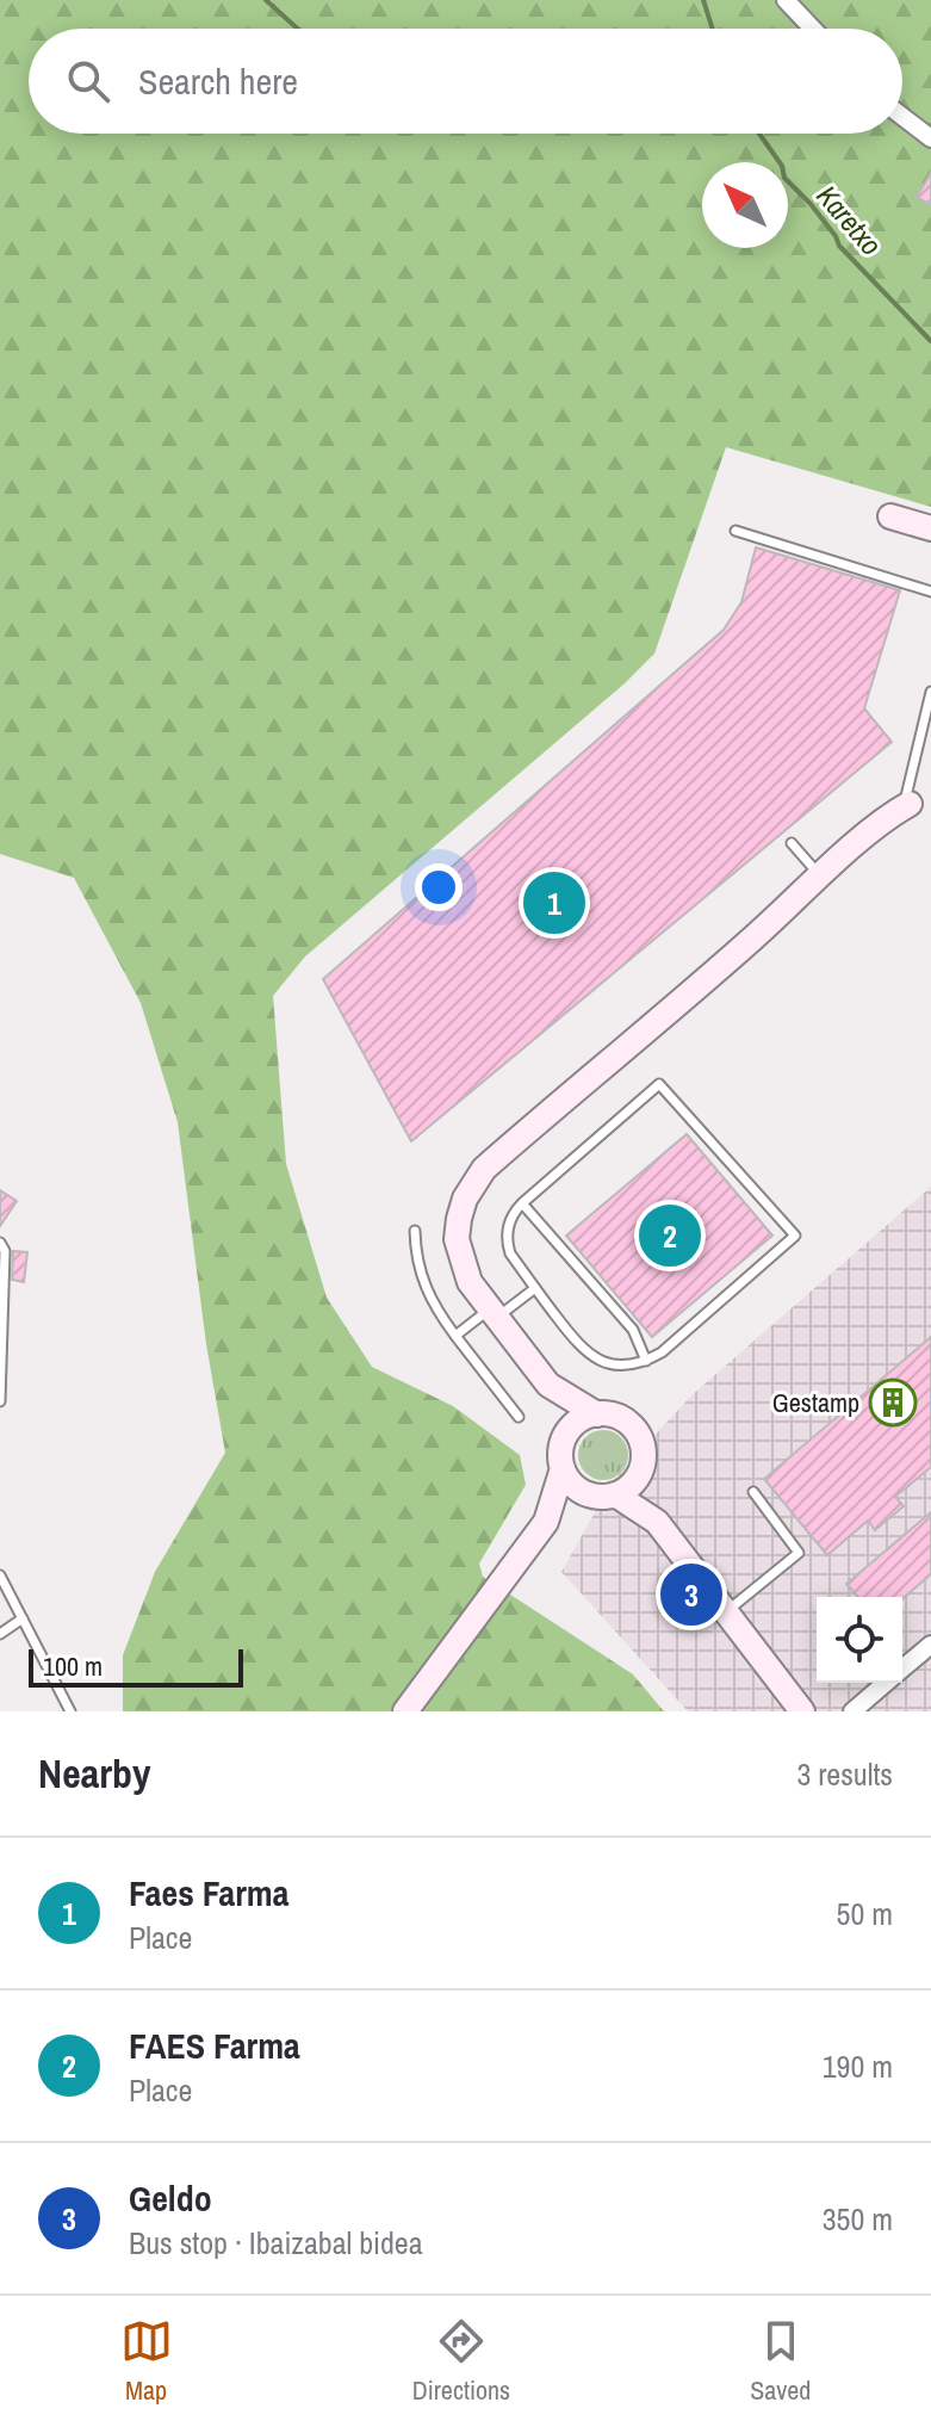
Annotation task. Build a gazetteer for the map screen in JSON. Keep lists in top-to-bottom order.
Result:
{
  "water": ["Karetxo"],
  "places": {
    "building": ["Gestamp"]
  },
  "scale_bar": "100 m",
  "north": "top left",
  "page": {
    "search": "Search here",
    "pins": ["1", "2", "3"],
    "scale": "100 m",
    "heading": ["Nearby", "3 results"],
    "list": [
      {
        "mark": "1",
        "name": "Faes Farma",
        "note": "Place",
        "value": "50 m"
      },
      {
        "mark": "2",
        "name": "FAES Farma",
        "note": "Place",
        "value": "190 m"
      },
      {
        "mark": "3",
        "name": "Geldo",
        "note": "Bus stop · Ibaizabal bidea",
        "value": "350 m"
      }
    ],
    "nav": ["Map", "Directions", "Saved"]
  }
}
